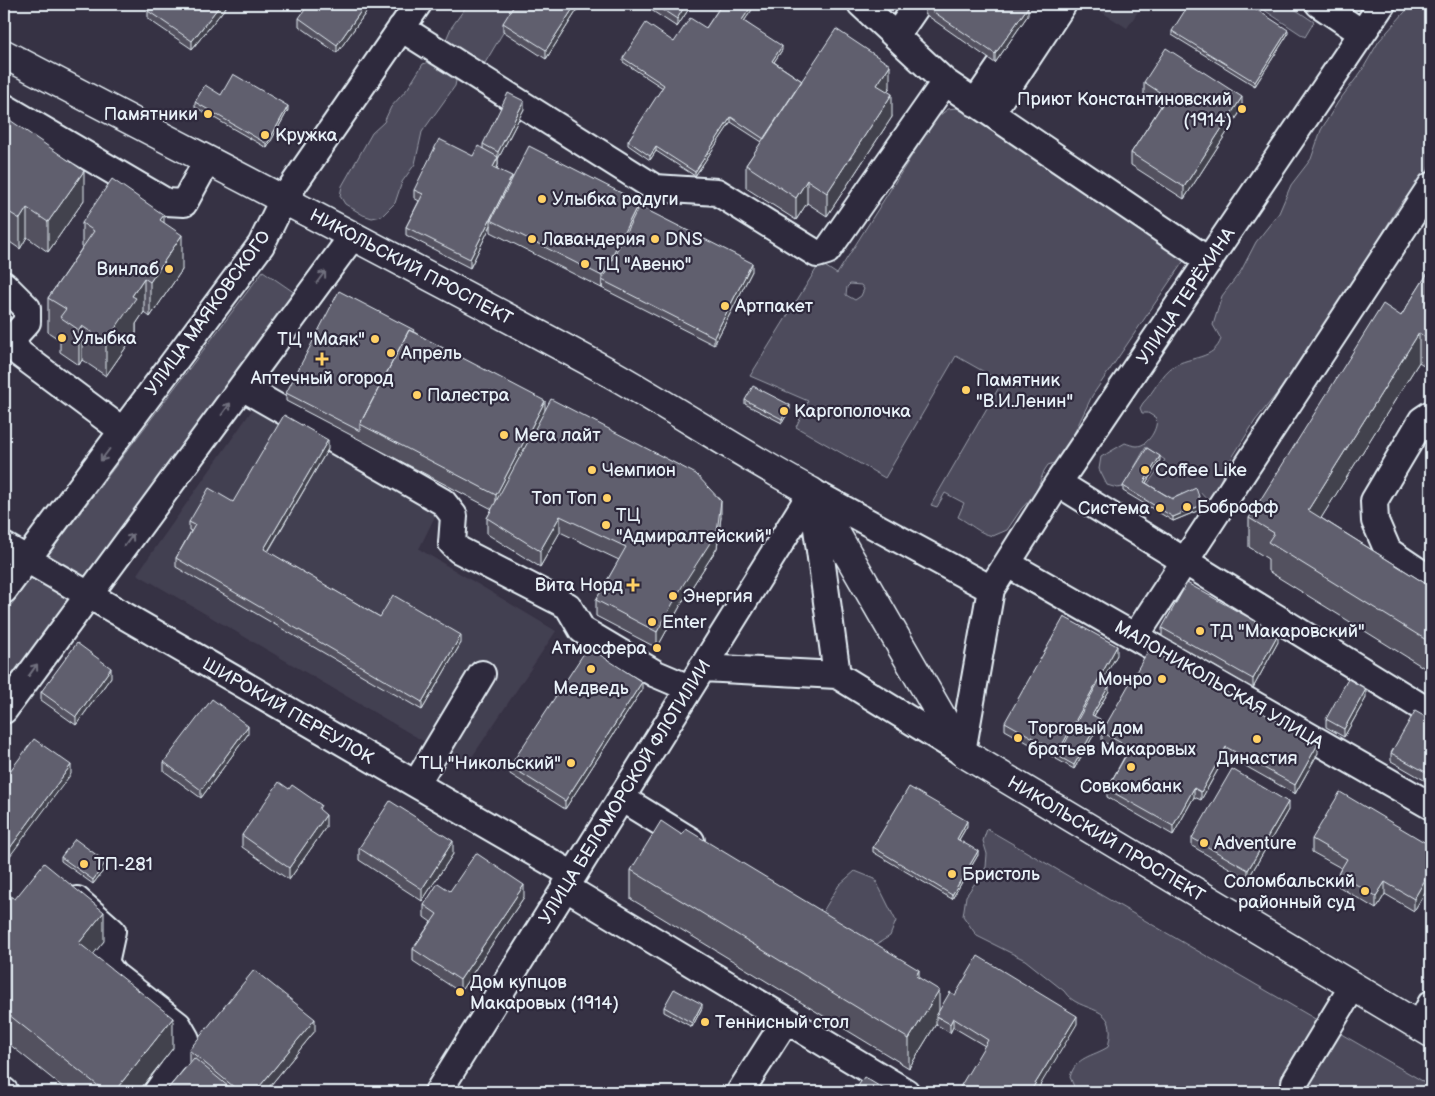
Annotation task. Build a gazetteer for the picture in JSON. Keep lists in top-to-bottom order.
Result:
{
  "streets": {
    "main road": ["НИКОЛЬСКИЙ ПРОСПЕКТ"],
    "street": [
      "УЛИЦА ТЕРЁХИНА",
      "УЛИЦА МАЯКОВСКОГО",
      "МАЛОНИКОЛЬСКАЯ УЛИЦА",
      "ШИРОКИЙ ПЕРЕУЛОК",
      "УЛИЦА БЕЛОМОРСКОЙ ФЛОТИЛИИ"
    ]
  },
  "crossings": [
    ["НИКОЛЬСКИЙ ПРОСПЕКТ", "УЛИЦА МАЯКОВСКОГО"],
    ["НИКОЛЬСКИЙ ПРОСПЕКТ", "УЛИЦА БЕЛОМОРСКОЙ ФЛОТИЛИИ"],
    ["УЛИЦА ТЕРЁХИНА", "МАЛОНИКОЛЬСКАЯ УЛИЦА"],
    ["УЛИЦА МАЯКОВСКОГО", "ШИРОКИЙ ПЕРЕУЛОК"],
    ["ШИРОКИЙ ПЕРЕУЛОК", "УЛИЦА БЕЛОМОРСКОЙ ФЛОТИЛИИ"]
  ],
  "places": {
    "other": [
      "Приют Константиновский (1914)",
      "Памятники",
      "Кружка",
      "Улыбка радуги",
      "Лавандерия",
      "DNS",
      "ТЦ \"Авеню\"",
      "Винлаб",
      "Артпакет",
      "Улыбка",
      "ТЦ \"Маяк\"",
      "Апрель",
      "Памятник \"В.И.Ленин\"",
      "Палестра",
      "Каргополочка",
      "Мега лайт",
      "Чемпион",
      "Coffee Like",
      "Топ Топ",
      "Боброфф",
      "Система",
      "ТЦ \"Адмиралтейский\"",
      "Энергия",
      "Enter",
      "ТД \"Макаровский\"",
      "Атмосфера",
      "Медведь",
      "Монро",
      "Торговый дом братьев Макаровых",
      "Династия",
      "ТЦ \"Никольский\"",
      "Совкомбанк",
      "Adventure",
      "ТП-281",
      "Бристоль",
      "Соломбальский районный суд",
      "Дом купцов Макаровых (1914)",
      "Теннисный стол"
    ],
    "health": ["Аптечный огород", "Вита Норд"]
  }
}
